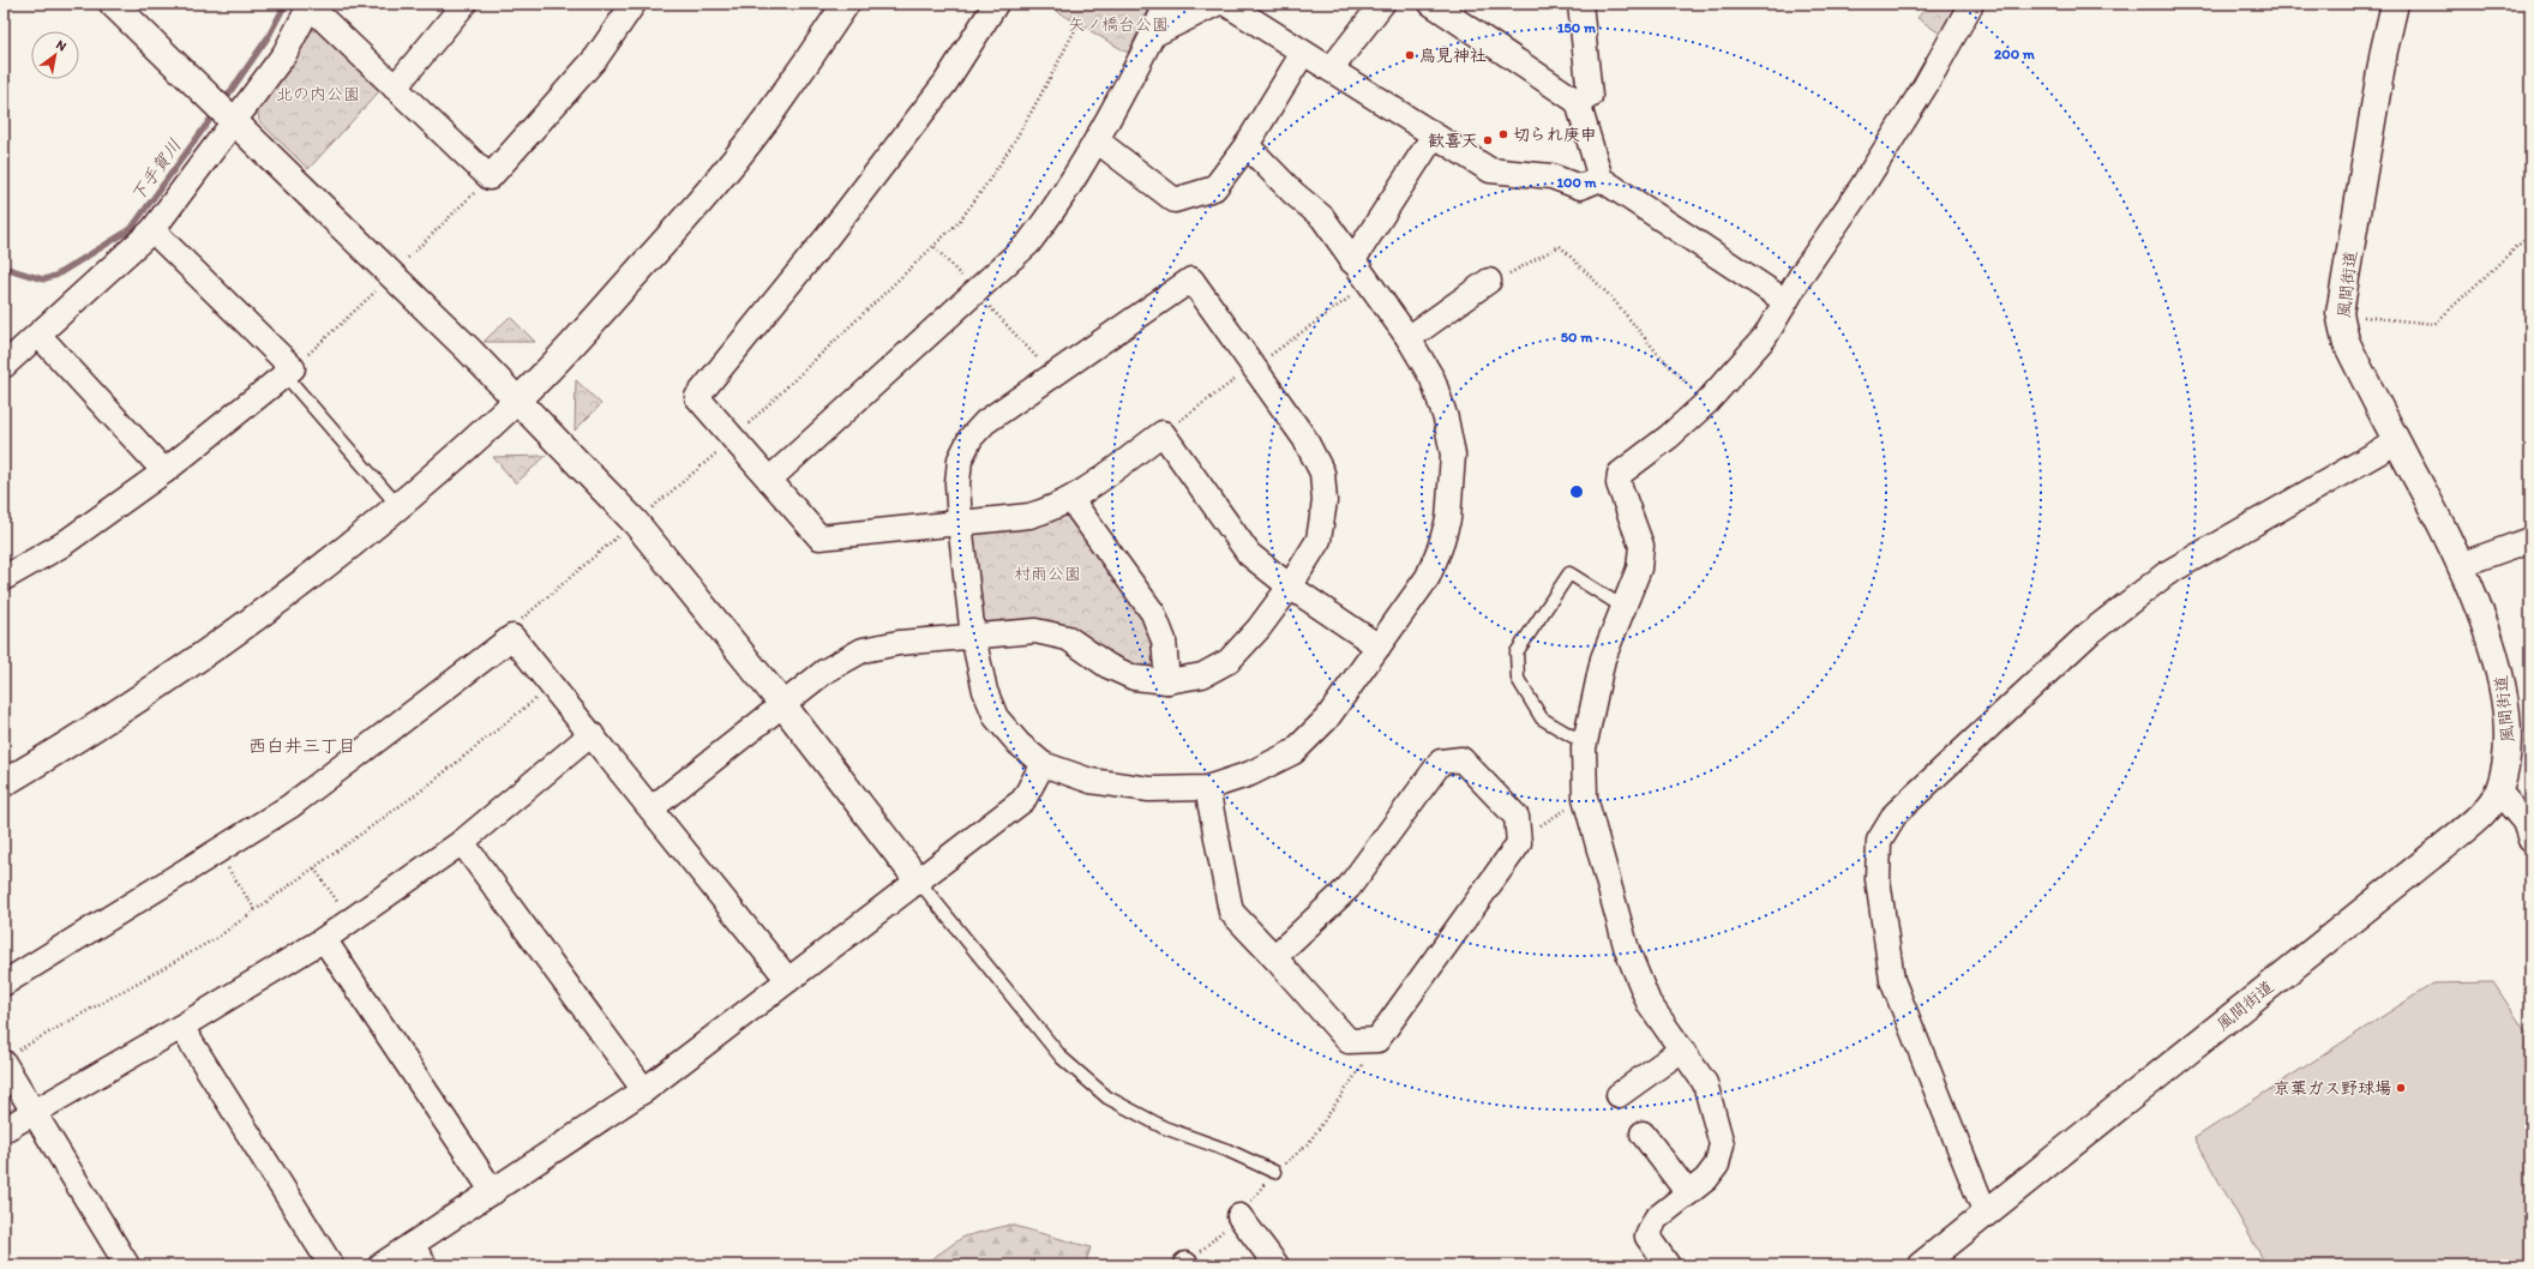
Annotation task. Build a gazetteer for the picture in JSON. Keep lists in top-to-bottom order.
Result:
{
  "streets": {
    "street": ["風間街道"]
  },
  "districts": ["西白井三丁目"],
  "water": ["下手賀川"],
  "parks": ["矢ノ橋台公園", "北の内公園", "村雨公園"],
  "places": [
    "鳥見神社",
    "切られ庚申",
    "歓喜天",
    "京葉ガス野球場"
  ],
  "north": "top right",
  "rings": [
    "150 m",
    "200 m",
    "100 m",
    "50 m"
  ]
}
